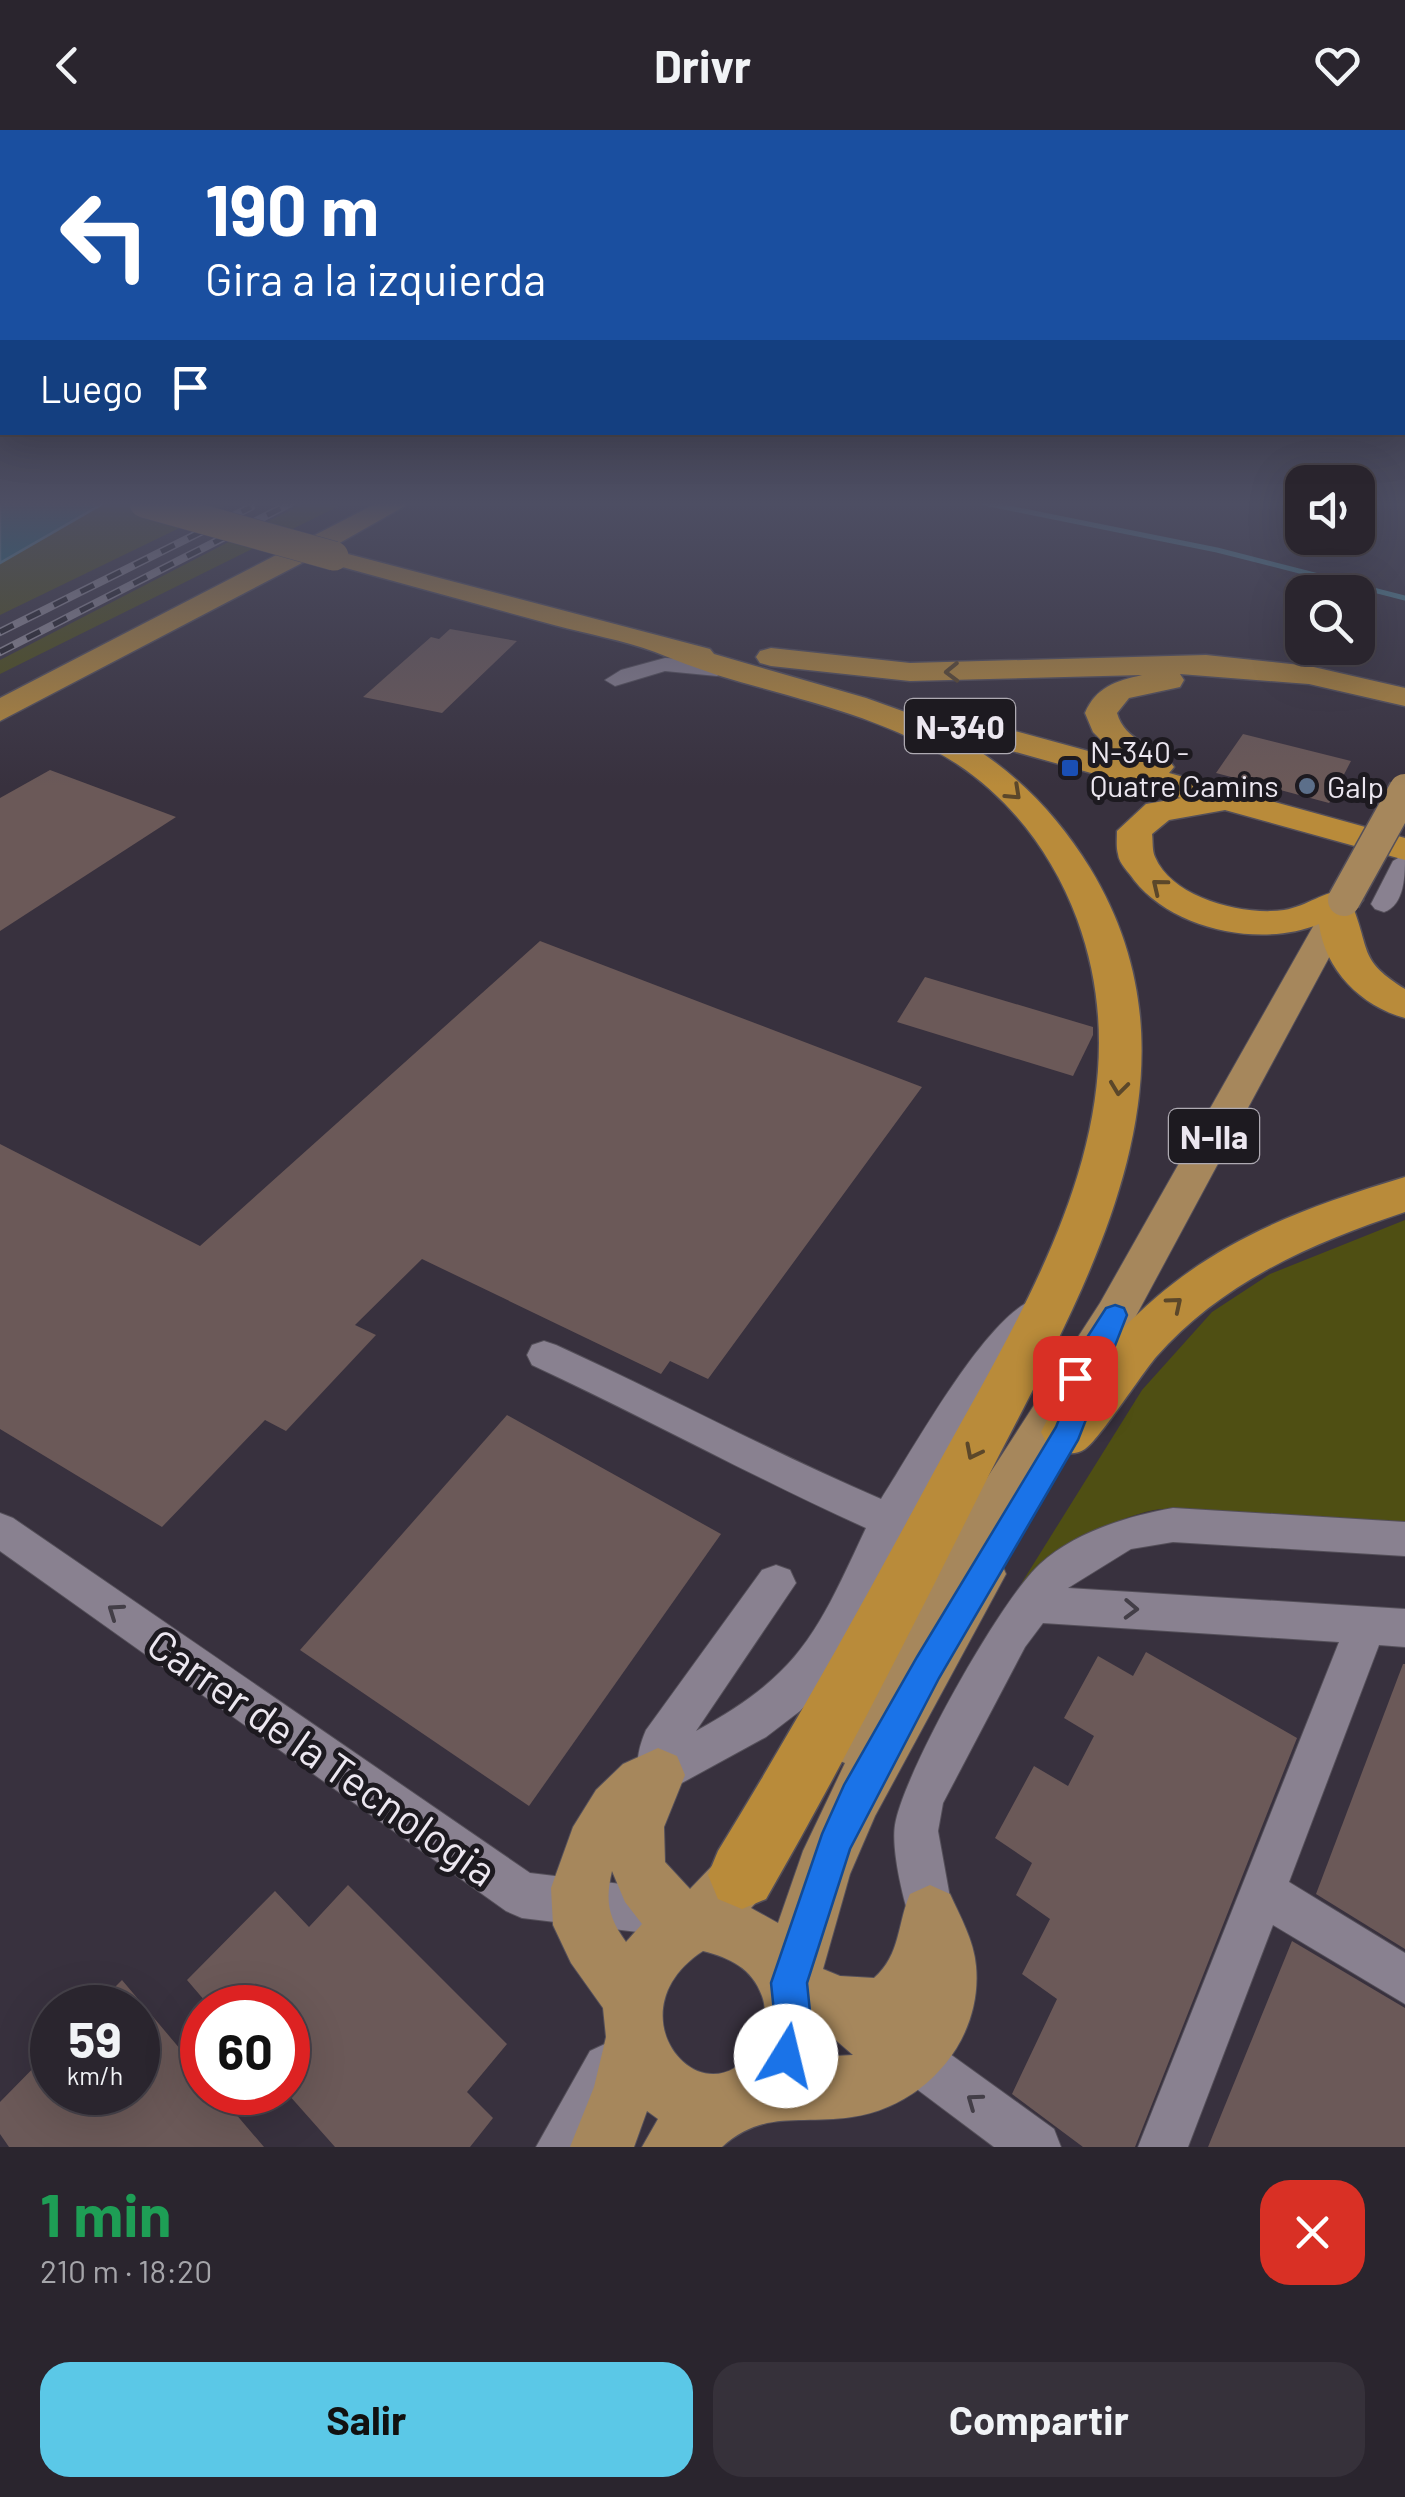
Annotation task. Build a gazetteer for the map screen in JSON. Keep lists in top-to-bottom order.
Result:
{
  "streets": {
    "highway": ["N-340"],
    "main road": ["N-IIa"],
    "street": ["Carrer de la Tecnologia"]
  },
  "crossings": [
    ["N-IIa", "Carrer de la Tecnologia"]
  ],
  "one_way": ["Carrer de la Tecnologia"],
  "places": {
    "transit": ["N-340 - Quatre Camins"],
    "other": ["Galp"]
  },
  "page": {
    "header": "Drivr",
    "turn": ["190 m", "Gira a la izquierda"],
    "then": "Luego",
    "speed": "59 km/h",
    "limit": "60",
    "heading": ["1 min", "210 m · 18:20"],
    "buttons": ["Salir", "Compartir"]
  }
}
